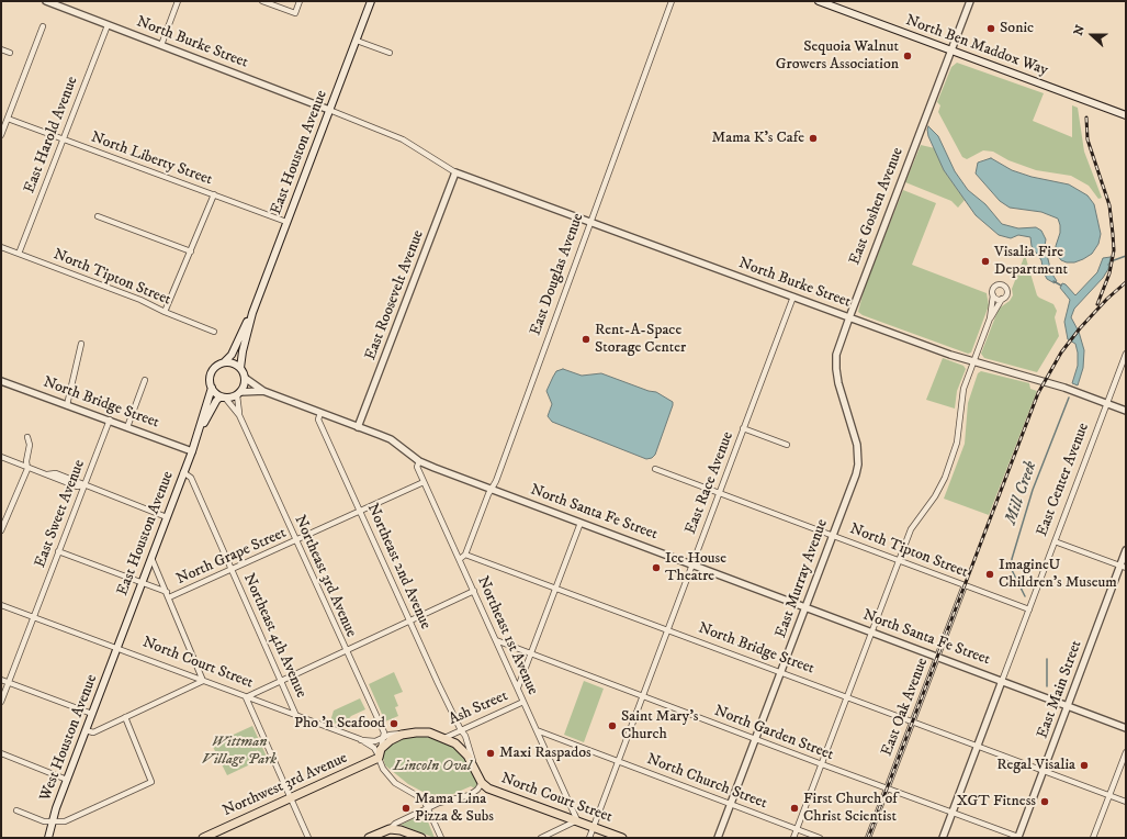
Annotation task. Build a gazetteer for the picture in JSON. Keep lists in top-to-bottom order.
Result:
{
  "streets": {
    "main road": [
      "North Ben Maddox Way",
      "East Houston Avenue",
      "North Court Street",
      "West Houston Avenue",
      "Northwest 3rd Avenue"
    ],
    "street": [
      "North Burke Street",
      "East Harold Avenue",
      "North Liberty Street",
      "East Goshen Avenue",
      "East Douglas Avenue",
      "North Tipton Street",
      "East Roosevelt Avenue",
      "North Bridge Street",
      "East Center Avenue",
      "East Race Avenue",
      "North Santa Fe Street",
      "East Sweet Avenue",
      "North Grape Street",
      "Northeast 2nd Avenue",
      "Northeast 3rd Avenue",
      "East Murray Avenue",
      "Northeast 4th Avenue",
      "Northeast 1st Avenue",
      "East Main Street",
      "East Oak Avenue",
      "Ash Street",
      "North Garden Street",
      "North Church Street"
    ]
  },
  "crossings": [
    ["North Burke Street", "East Harold Avenue"],
    ["North Burke Street", "East Houston Avenue"],
    ["North Burke Street", "East Goshen Avenue"],
    ["North Burke Street", "East Douglas Avenue"],
    ["North Burke Street", "East Roosevelt Avenue"],
    ["North Burke Street", "East Center Avenue"],
    ["North Burke Street", "East Race Avenue"],
    ["North Ben Maddox Way", "East Goshen Avenue"],
    ["East Harold Avenue", "North Liberty Street"],
    ["East Harold Avenue", "North Tipton Street"],
    ["East Houston Avenue", "North Liberty Street"],
    ["East Houston Avenue", "North Bridge Street"],
    ["East Houston Avenue", "North Santa Fe Street"],
    ["East Houston Avenue", "Northeast 3rd Avenue"],
    ["East Houston Avenue", "Northeast 4th Avenue"],
    ["East Houston Avenue", "North Court Street"],
    ["East Houston Avenue", "West Houston Avenue"],
    ["East Goshen Avenue", "East Murray Avenue"],
    ["East Douglas Avenue", "North Bridge Street"],
    ["East Douglas Avenue", "North Santa Fe Street"],
    ["North Tipton Street", "East Center Avenue"],
    ["North Tipton Street", "East Race Avenue"],
    ["North Tipton Street", "East Murray Avenue"],
    ["North Tipton Street", "East Oak Avenue"],
    ["East Roosevelt Avenue", "North Santa Fe Street"],
    ["North Bridge Street", "East Center Avenue"],
    ["North Bridge Street", "East Race Avenue"],
    ["North Bridge Street", "East Sweet Avenue"],
    ["North Bridge Street", "East Murray Avenue"],
    ["North Bridge Street", "East Main Street"],
    ["North Bridge Street", "East Oak Avenue"],
    ["East Center Avenue", "North Santa Fe Street"],
    ["East Center Avenue", "North Garden Street"],
    ["East Race Avenue", "North Santa Fe Street"],
    ["East Race Avenue", "North Court Street"],
    ["East Race Avenue", "North Garden Street"],
    ["East Race Avenue", "North Church Street"],
    ["North Santa Fe Street", "Northeast 2nd Avenue"],
    ["North Santa Fe Street", "Northeast 3rd Avenue"],
    ["North Santa Fe Street", "East Murray Avenue"],
    ["North Santa Fe Street", "Northeast 1st Avenue"],
    ["North Santa Fe Street", "East Main Street"],
    ["North Santa Fe Street", "East Oak Avenue"],
    ["East Sweet Avenue", "North Court Street"],
    ["North Grape Street", "Northeast 2nd Avenue"],
    ["North Grape Street", "Northeast 3rd Avenue"],
    ["North Grape Street", "Northeast 4th Avenue"],
    ["North Grape Street", "Northeast 1st Avenue"],
    ["Northeast 2nd Avenue", "Ash Street"],
    ["East Murray Avenue", "North Garden Street"],
    ["East Murray Avenue", "North Church Street"],
    ["Northeast 4th Avenue", "North Court Street"],
    ["Northeast 1st Avenue", "North Court Street"],
    ["Northeast 1st Avenue", "Ash Street"],
    ["Northeast 1st Avenue", "North Garden Street"],
    ["Northeast 1st Avenue", "North Church Street"],
    ["North Court Street", "West Houston Avenue"],
    ["North Court Street", "Northwest 3rd Avenue"],
    ["East Main Street", "North Garden Street"],
    ["East Oak Avenue", "North Garden Street"]
  ],
  "water": ["Mill Creek"],
  "parks": ["Wittman Village Park", "Lincoln Oval"],
  "places": [
    "Sonic",
    "Sequoia Walnut Growers Association",
    "Mama K's Cafe",
    "Visalia Fire Department",
    "Rent-A-Space Storage Center",
    "Ice House Theatre",
    "ImagineU Children's Museum",
    "Pho 'n Seafood",
    "Saint Mary's Church",
    "Maxi Raspados",
    "Regal Visalia",
    "XGT Fitness",
    "Mama Lina Pizza & Subs",
    "First Church of Christ Scientist"
  ],
  "north": "left"
}
